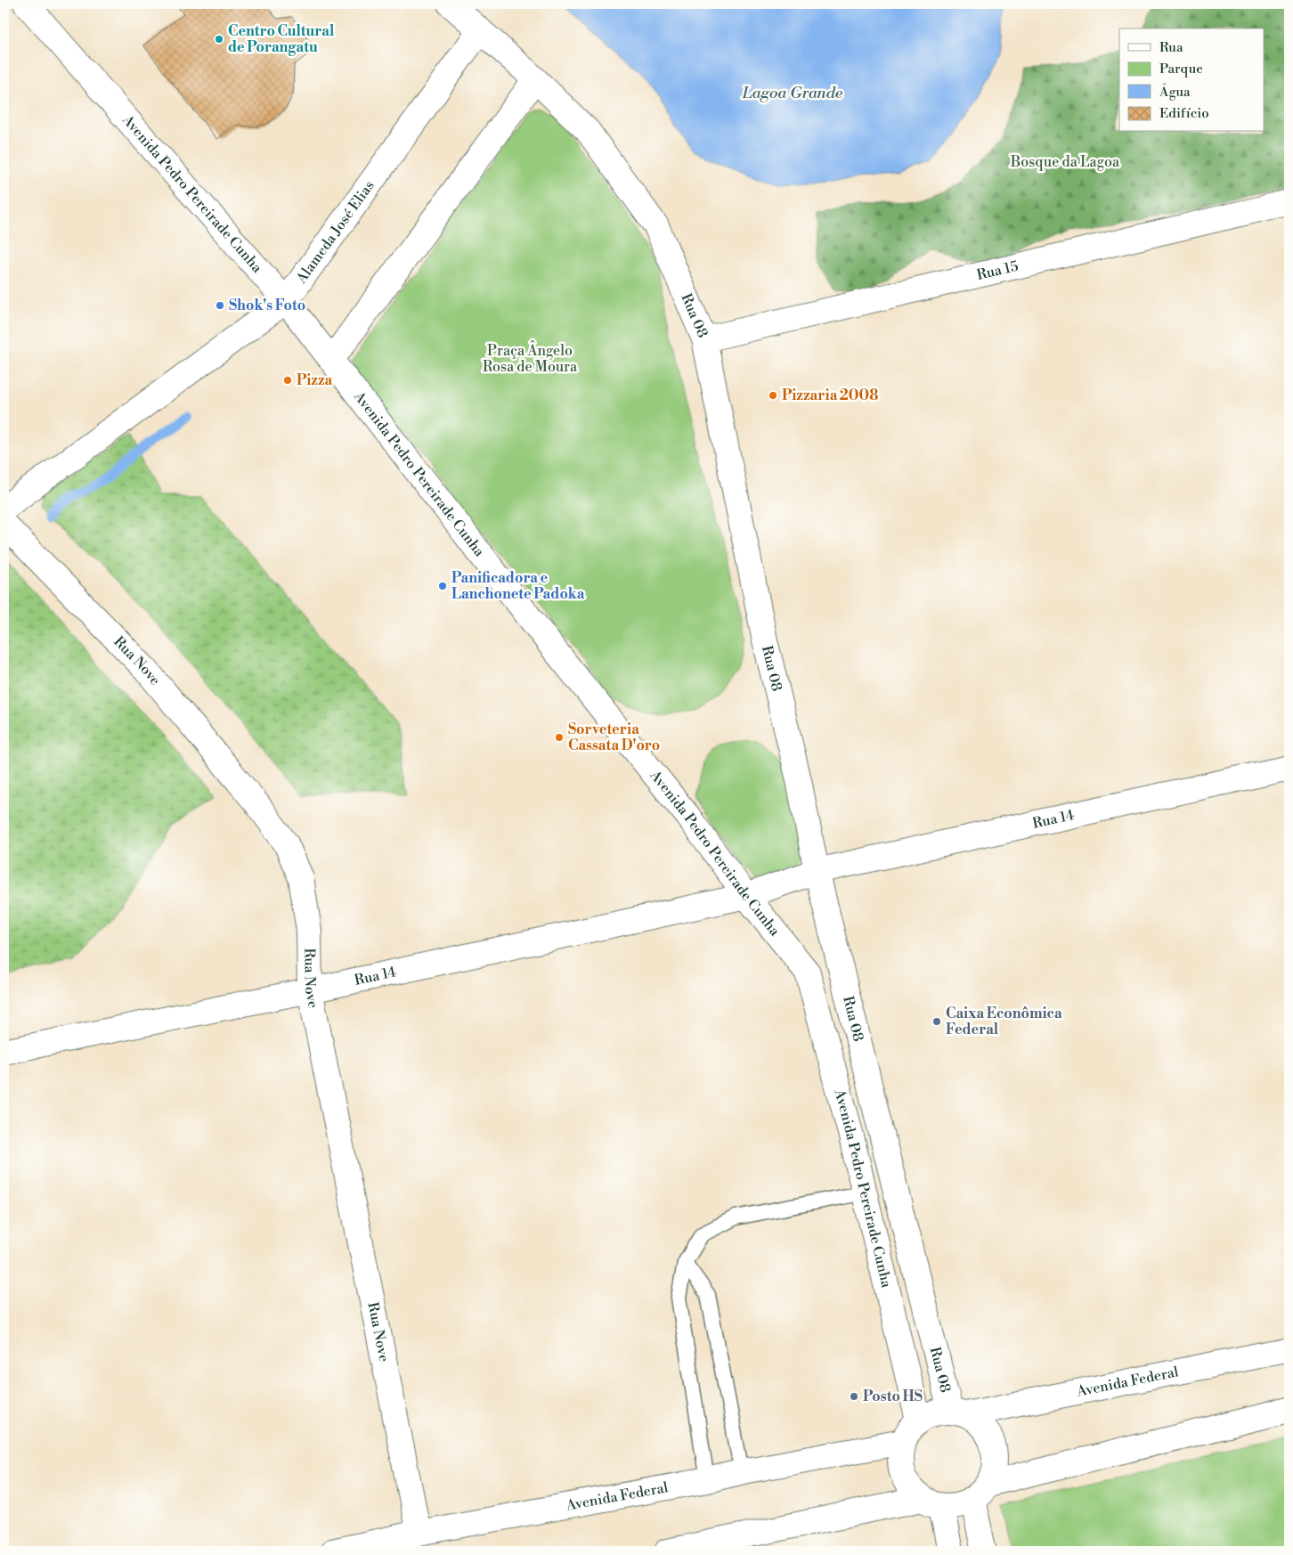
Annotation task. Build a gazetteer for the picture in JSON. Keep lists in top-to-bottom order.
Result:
{
  "streets": {
    "street": [
      "Avenida Pedro Pereirade Cunha",
      "Alameda José Elias",
      "Rua 15",
      "Rua 08",
      "Rua Nove",
      "Rua 14",
      "Avenida Federal"
    ]
  },
  "crossings": [
    ["Avenida Pedro Pereirade Cunha", "Alameda José Elias"],
    ["Avenida Pedro Pereirade Cunha", "Rua 08"],
    ["Avenida Pedro Pereirade Cunha", "Rua 14"],
    ["Avenida Pedro Pereirade Cunha", "Avenida Federal"],
    ["Alameda José Elias", "Rua 08"],
    ["Rua 15", "Rua 08"],
    ["Rua 08", "Rua 14"],
    ["Rua 08", "Avenida Federal"],
    ["Rua Nove", "Rua 14"],
    ["Rua Nove", "Avenida Federal"]
  ],
  "water": ["Lagoa Grande"],
  "parks": ["Bosque da Lagoa", "Praça Ângelo Rosa de Moura"],
  "places": [
    "Centro Cultural de Porangatu",
    "Shok's Foto",
    "Pizza",
    "Pizzaria 2008",
    "Panificadora e Lanchonete Padoka",
    "Sorveteria Cassata D'oro",
    "Caixa Econômica Federal",
    "Posto HS"
  ],
  "legend": [
    "Rua",
    "Parque",
    "Água",
    "Edifício"
  ]
}
